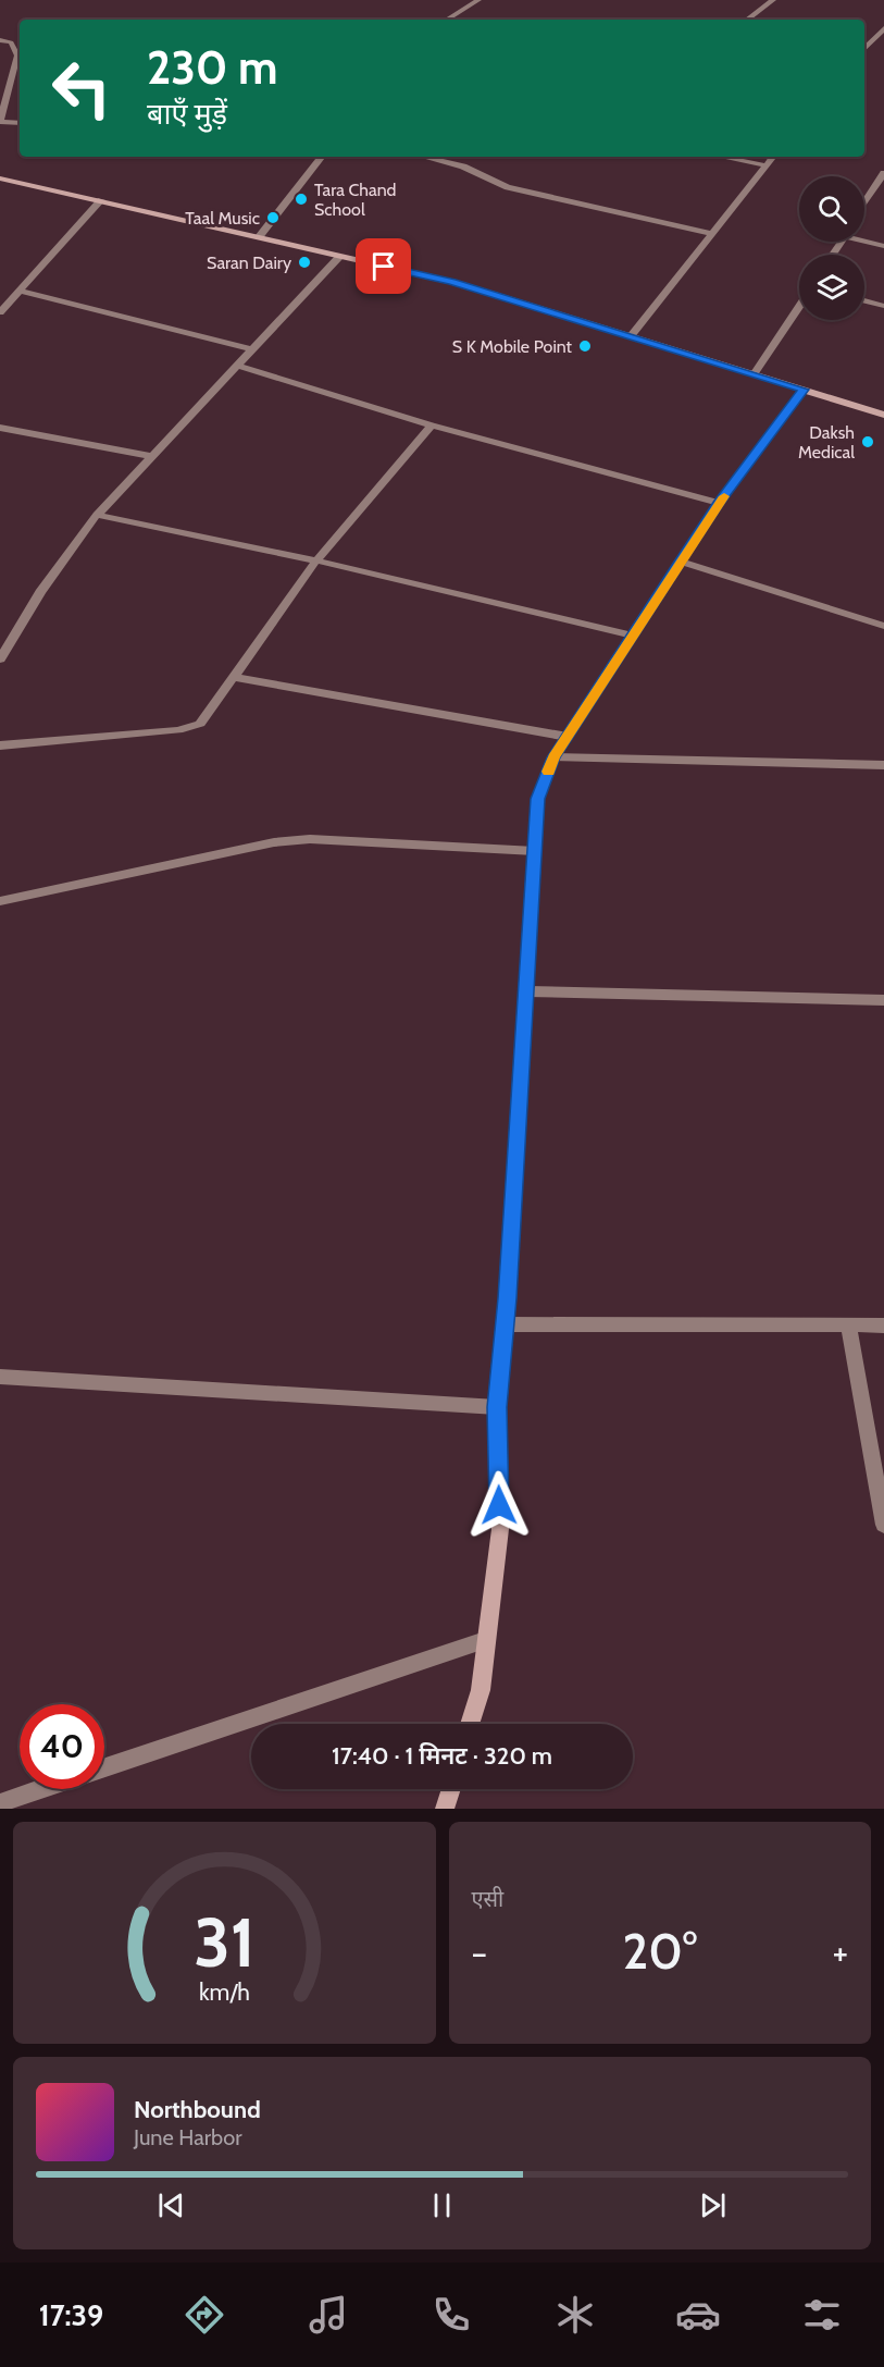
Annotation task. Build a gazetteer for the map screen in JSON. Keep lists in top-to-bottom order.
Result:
{
  "places": [
    "Tara Chand School",
    "Taal Music",
    "Saran Dairy",
    "S K Mobile Point",
    "Daksh Medical"
  ],
  "page": {
    "turn": ["230 m", "बाएँ मुड़ें"],
    "limit": "40",
    "trip": "17:40 · 1 मिनट · 320 m",
    "tile": "एसी",
    "heat": ["−", "20°", "+"],
    "song": ["Northbound", "June Harbor"],
    "tabs": "17:39",
    "gauge": ["31", "km/h"]
  }
}
